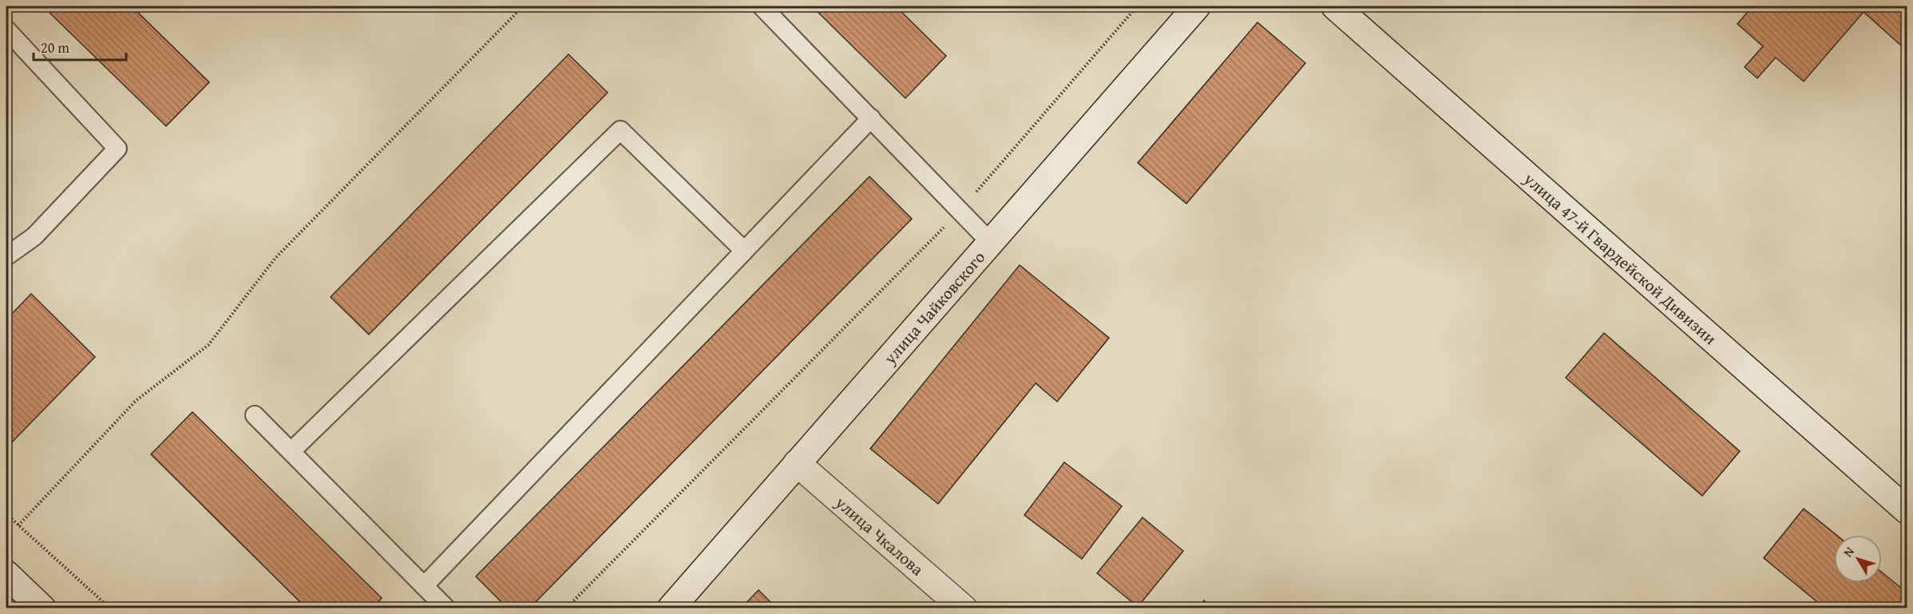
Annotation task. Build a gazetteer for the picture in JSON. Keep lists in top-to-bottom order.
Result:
{
  "streets": {
    "street": ["улица 47-й Гвардейской Дивизии", "улица Чайковского", "улица Чкалова"]
  },
  "crossings": [
    ["улица Чайковского", "улица Чкалова"]
  ],
  "scale_bar": "20 m",
  "north": "top left"
}
